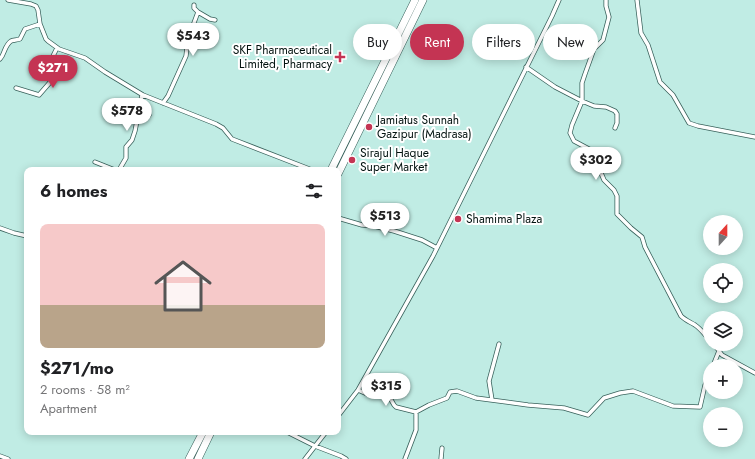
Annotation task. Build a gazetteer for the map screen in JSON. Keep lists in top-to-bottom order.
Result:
{
  "places": {
    "health": ["SKF Pharmaceutical Limited, Pharmacy"],
    "other": ["Jamiatus Sunnah Gazipur (Madrasa)", "Sirajul Haque Super Market", "Shamima Plaza"]
  },
  "north": "top",
  "page": {
    "price": [
      "$543",
      "$271",
      "$578",
      "$302",
      "$513",
      "$315"
    ],
    "chip": [
      "Buy",
      "Rent",
      "Filters",
      "New"
    ],
    "heading": "6 homes",
    "map_buttons": ["+", "−"],
    "list": [
      {
        "name": "$271/mo",
        "note": "2 rooms · 58 m² · Apartment"
      }
    ]
  }
}
